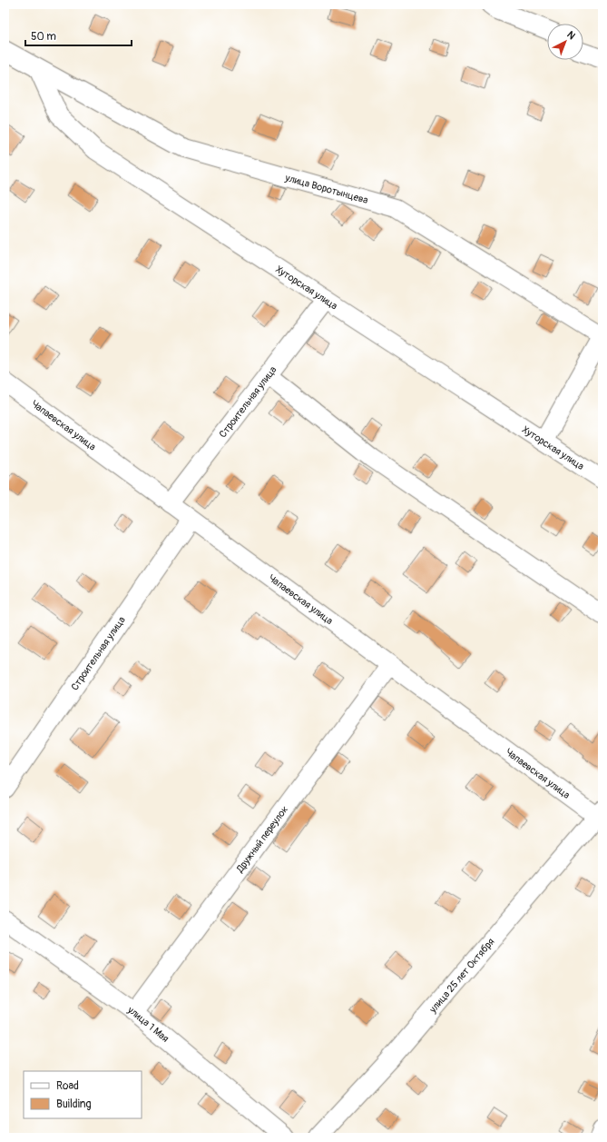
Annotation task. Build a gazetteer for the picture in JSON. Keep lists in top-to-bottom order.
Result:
{
  "streets": {
    "street": [
      "улица Воротынцева",
      "Хуторская улица",
      "Строительная улица",
      "Чапаевская улица",
      "Дружный переулок",
      "улица 25 лет Октября",
      "улица 1 Мая"
    ]
  },
  "crossings": [
    ["улица Воротынцева", "Хуторская улица"],
    ["Хуторская улица", "Строительная улица"],
    ["Строительная улица", "Чапаевская улица"],
    ["Чапаевская улица", "Дружный переулок"],
    ["Чапаевская улица", "улица 25 лет Октября"],
    ["Дружный переулок", "улица 1 Мая"]
  ],
  "legend": ["Road", "Building"],
  "scale_bar": "50 m",
  "north": "top right"
}
